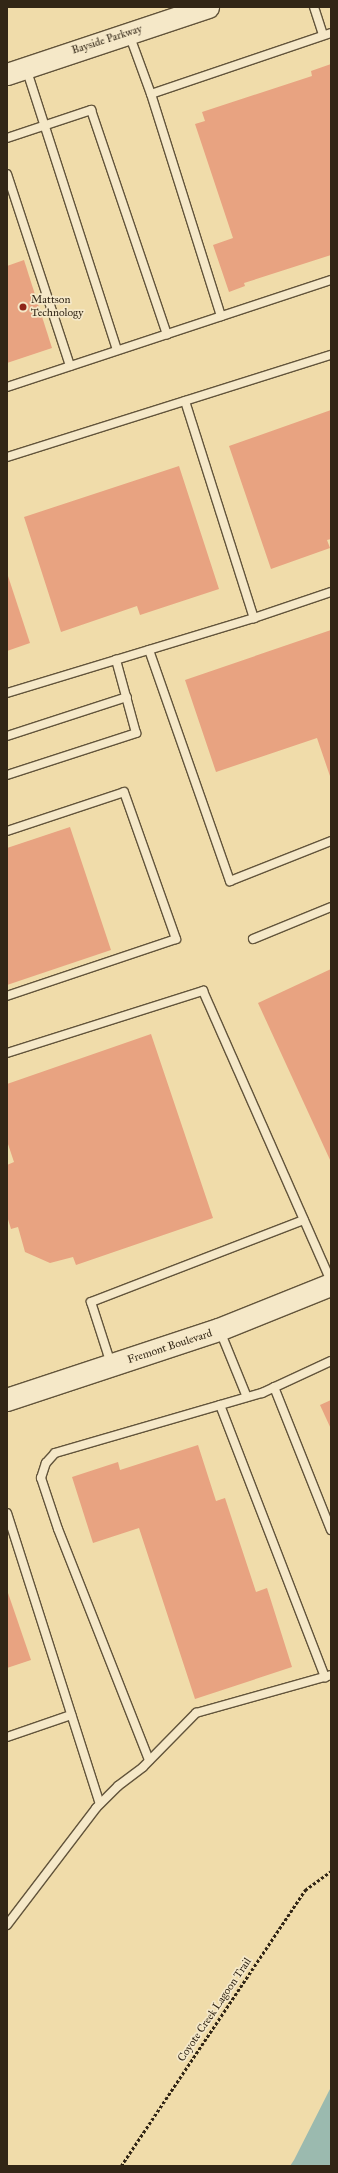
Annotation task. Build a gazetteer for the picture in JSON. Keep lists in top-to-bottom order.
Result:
{
  "streets": {
    "main road": ["Fremont Boulevard"],
    "street": ["Bayside Parkway"],
    "path": ["Coyote Creek Lagoon Trail"]
  },
  "places": ["Mattson Technology"]
}
